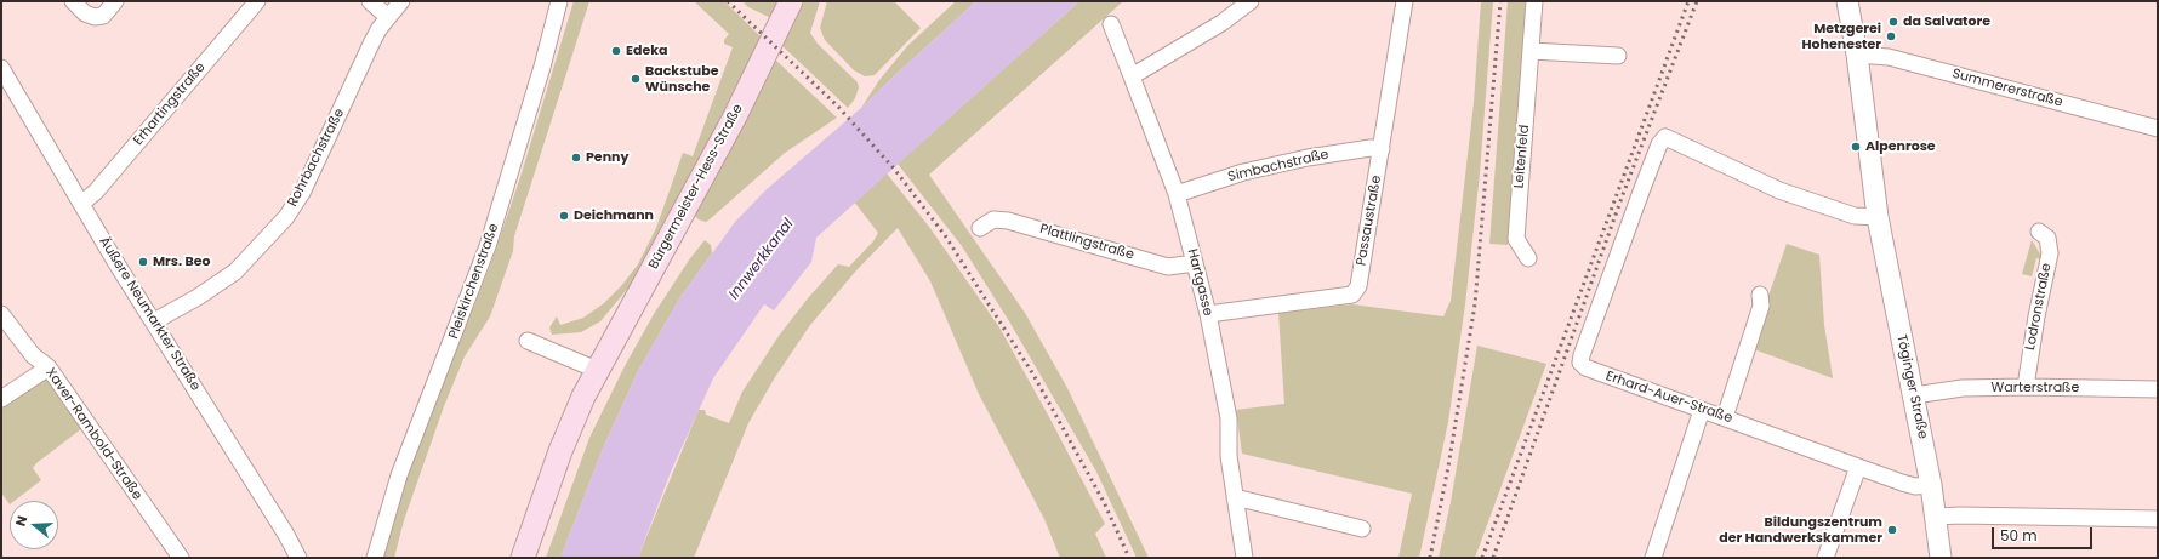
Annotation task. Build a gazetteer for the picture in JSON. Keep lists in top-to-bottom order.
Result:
{
  "streets": {
    "main road": ["Bürgermeister-Hess-Straße"],
    "street": [
      "Summererstraße",
      "Erhartingstraße",
      "Leitenfeld",
      "Rohrbachstraße",
      "Simbachstraße",
      "Passaustraße",
      "Plattlingstraße",
      "Pleiskirchenstraße",
      "Hartgasse",
      "Lodronstraße",
      "Äußere Neumarkter Straße",
      "Töginger Straße",
      "Warterstraße",
      "Erhard-Auer-Straße",
      "Xaver-Rambold-Straße"
    ]
  },
  "crossings": [
    ["Summererstraße", "Töginger Straße"],
    ["Erhartingstraße", "Äußere Neumarkter Straße"],
    ["Rohrbachstraße", "Äußere Neumarkter Straße"],
    ["Simbachstraße", "Passaustraße"],
    ["Simbachstraße", "Hartgasse"],
    ["Passaustraße", "Hartgasse"],
    ["Plattlingstraße", "Hartgasse"],
    ["Lodronstraße", "Warterstraße"],
    ["Töginger Straße", "Warterstraße"],
    ["Töginger Straße", "Erhard-Auer-Straße"]
  ],
  "water": ["Innwerkkanal"],
  "places": [
    "da Salvatore",
    "Metzgerei Hohenester",
    "Edeka",
    "Backstube Wünsche",
    "Alpenrose",
    "Penny",
    "Deichmann",
    "Mrs. Beo",
    "Bildungszentrum der Handwerkskammer"
  ],
  "scale_bar": "50 m",
  "north": "left"
}
